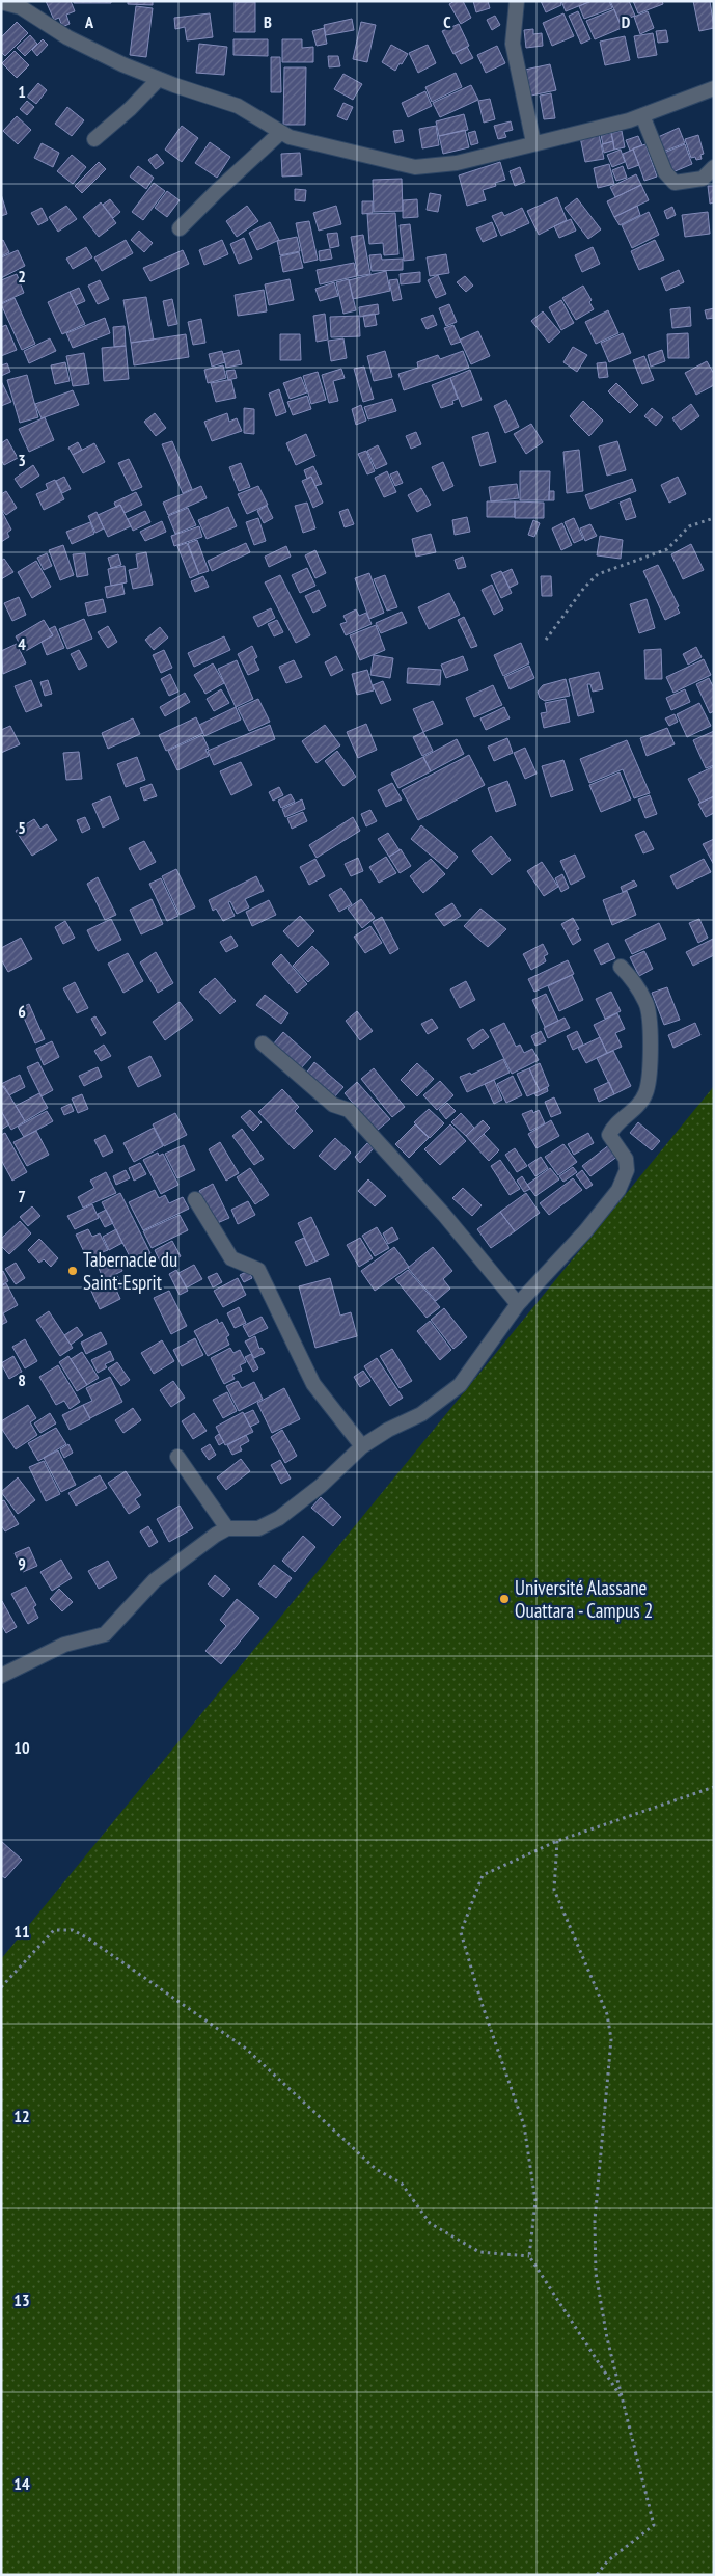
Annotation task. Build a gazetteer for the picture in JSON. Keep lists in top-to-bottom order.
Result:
{
  "places": ["Tabernacle du Saint-Esprit", "Université Alassane Ouattara - Campus 2"],
  "grid": {
    "columns": [
      "A",
      "B",
      "C",
      "D"
    ],
    "rows": [
      "1",
      "2",
      "3",
      "4",
      "5",
      "6",
      "7",
      "8",
      "9",
      "10",
      "11",
      "12",
      "13",
      "14"
    ]
  }
}
